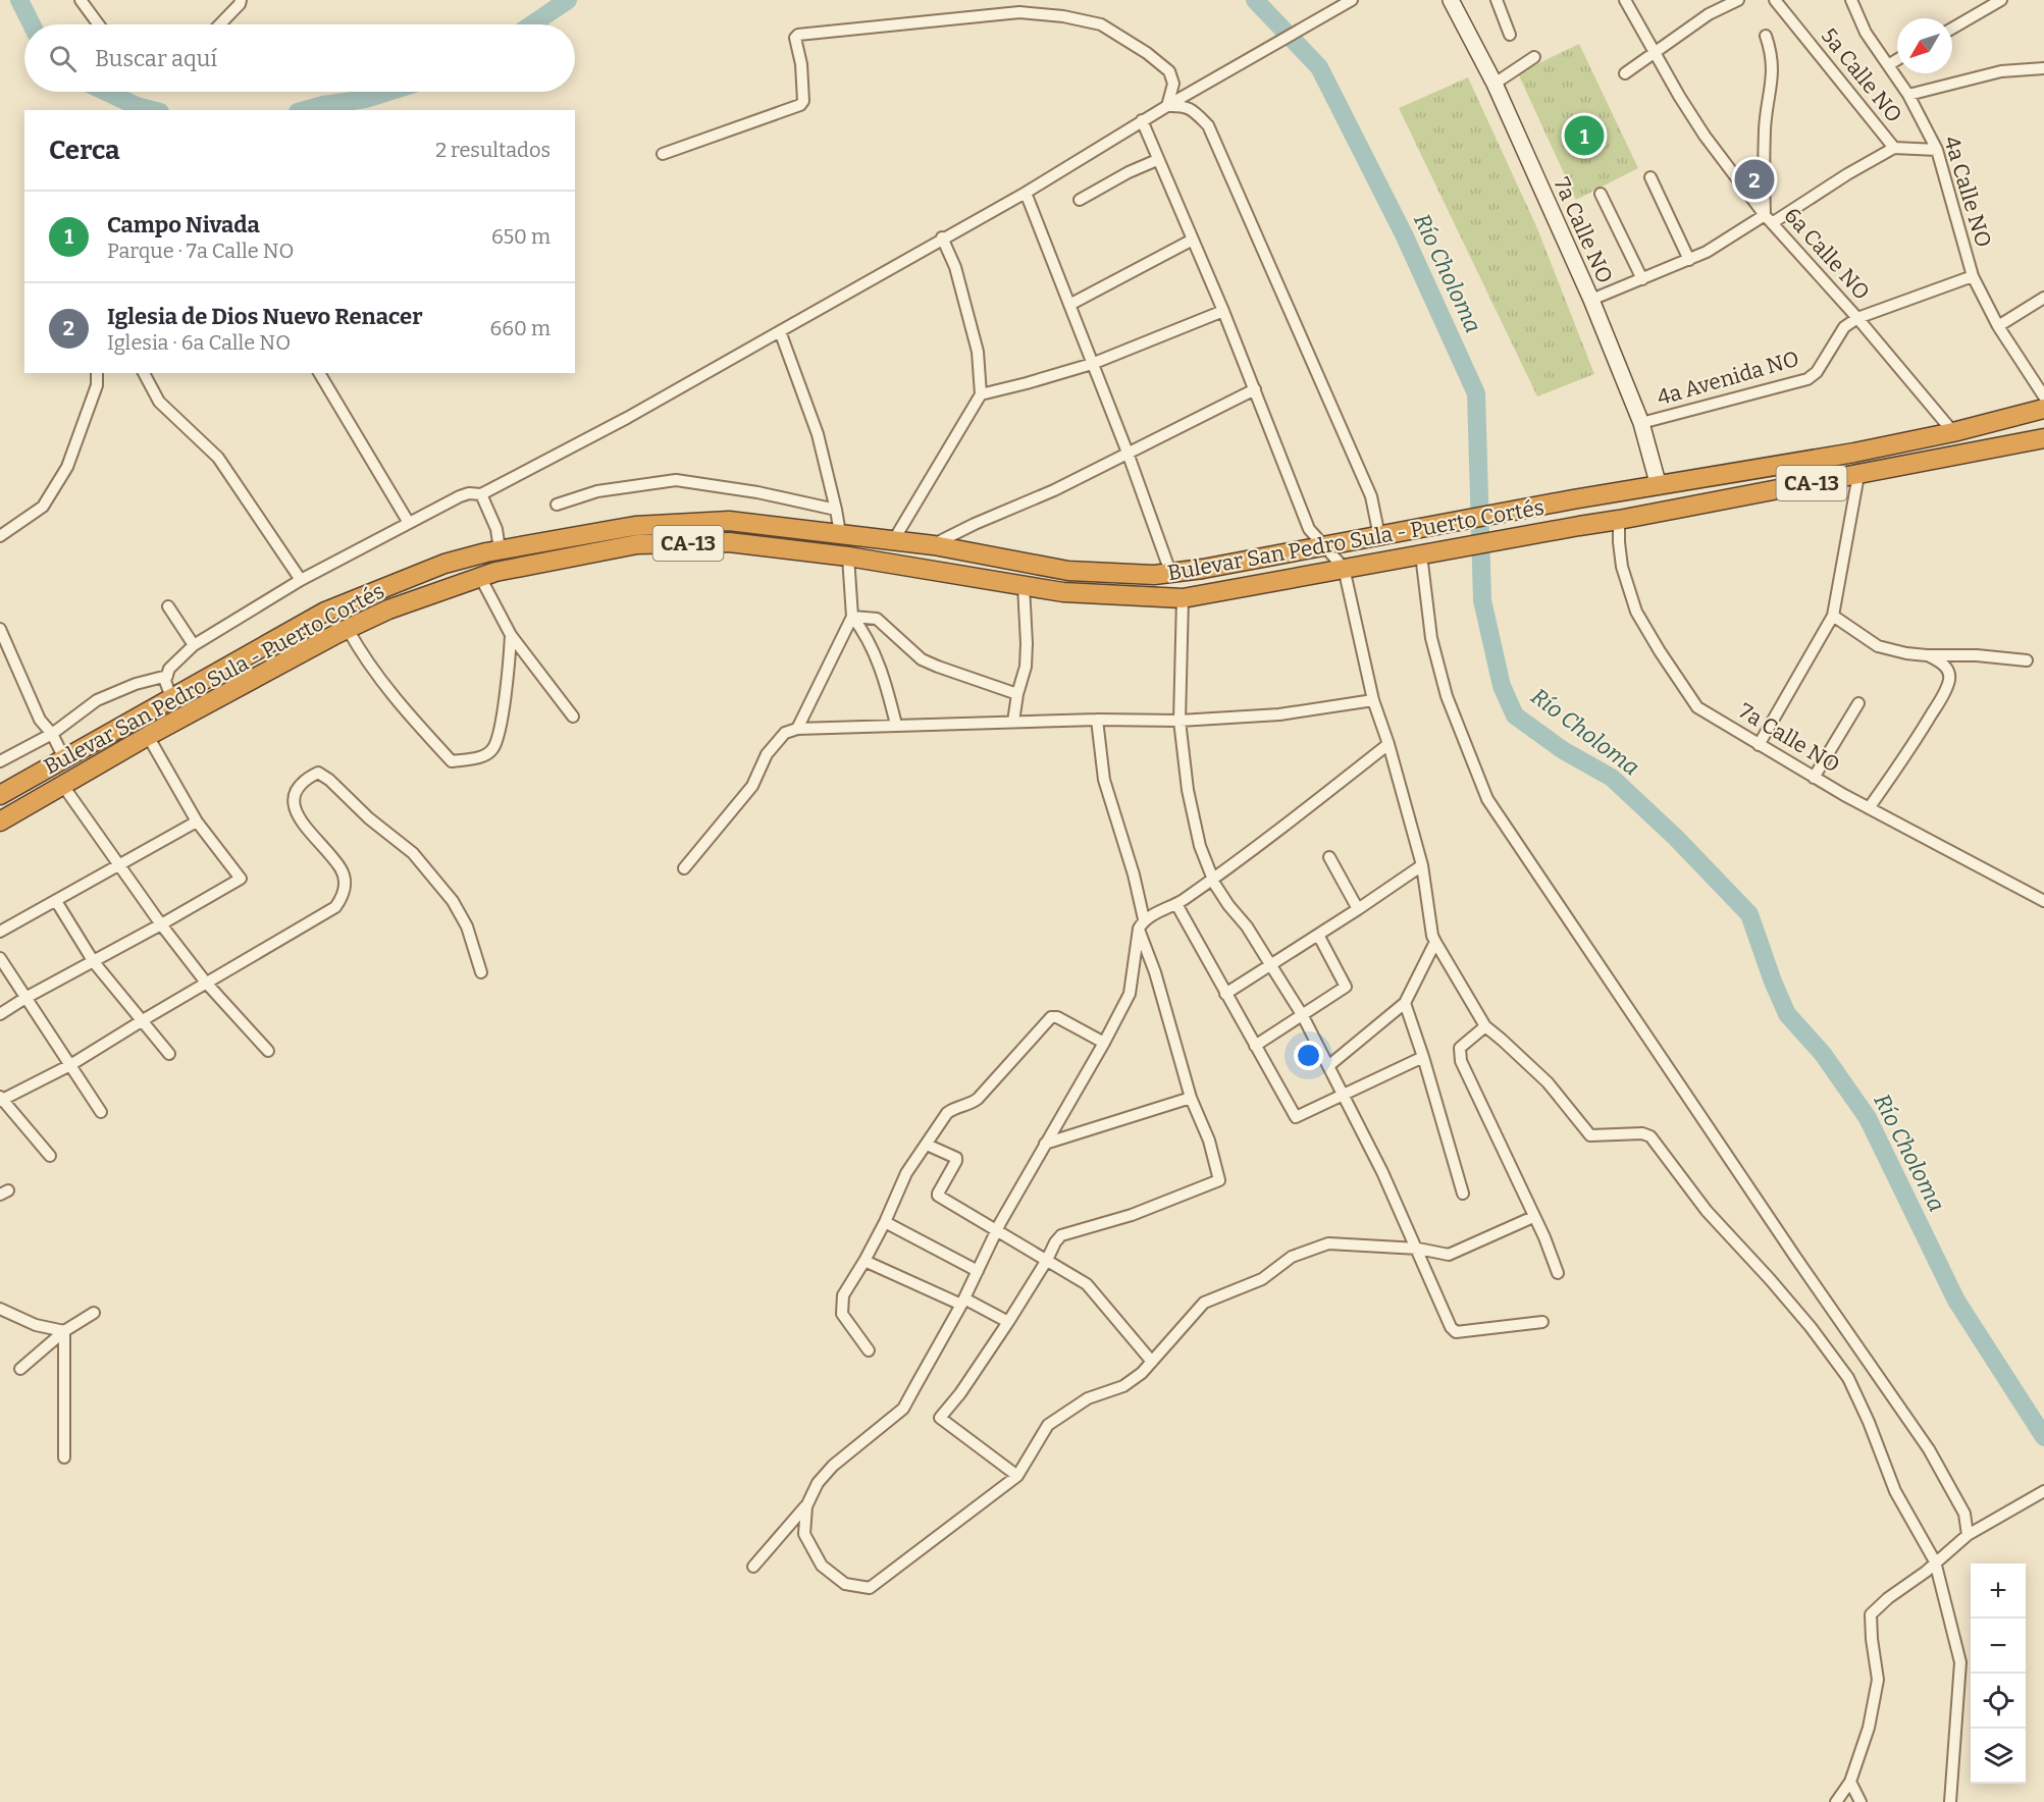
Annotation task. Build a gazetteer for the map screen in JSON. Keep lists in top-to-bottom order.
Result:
{
  "streets": {
    "highway": ["CA-13", "Bulevar San Pedro Sula - Puerto Cortés"],
    "street": [
      "5a Calle NO",
      "4a Calle NO",
      "7a Calle NO",
      "6a Calle NO",
      "4a Avenida NO"
    ]
  },
  "crossings": [
    ["4a Calle NO", "4a Avenida NO"],
    ["7a Calle NO", "4a Avenida NO"],
    ["7a Calle NO", "Bulevar San Pedro Sula - Puerto Cortés"],
    ["6a Calle NO", "4a Avenida NO"],
    ["6a Calle NO", "Bulevar San Pedro Sula - Puerto Cortés"]
  ],
  "water": ["Río Choloma"],
  "north": "bottom left",
  "page": {
    "search": "Buscar aquí",
    "heading": ["Cerca", "2 resultados"],
    "pins": ["1", "2"],
    "list": [
      {
        "mark": "1",
        "name": "Campo Nivada",
        "note": "Parque · 7a Calle NO",
        "value": "650 m"
      },
      {
        "mark": "2",
        "name": "Iglesia de Dios Nuevo Renacer",
        "note": "Iglesia · 6a Calle NO",
        "value": "660 m"
      }
    ],
    "map_buttons": ["+", "−"]
  }
}
